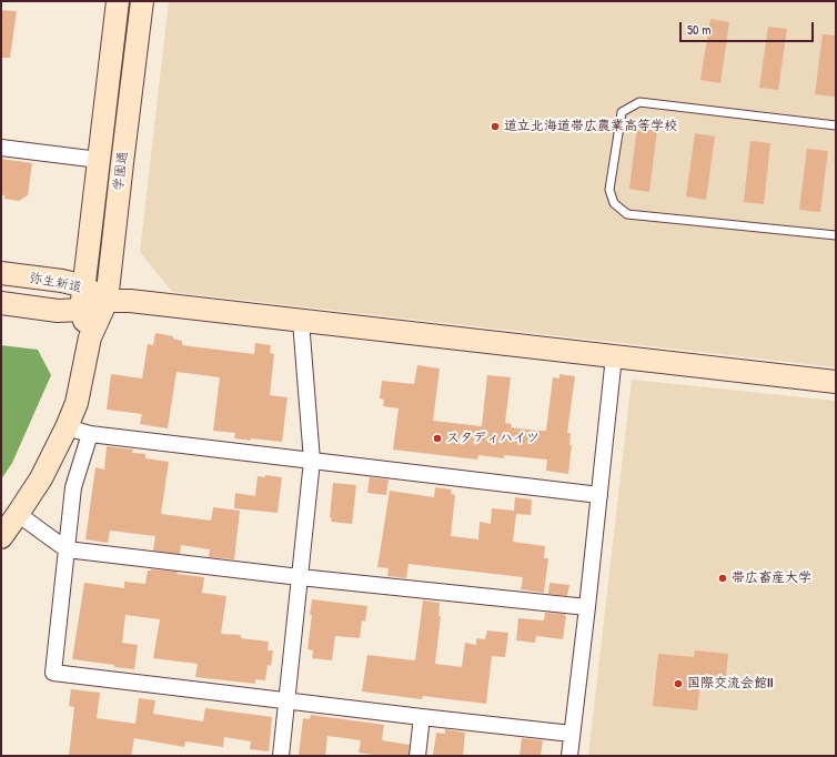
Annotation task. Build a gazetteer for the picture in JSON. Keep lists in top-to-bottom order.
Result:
{
  "streets": {
    "street": ["学園通", "弥生新道"]
  },
  "crossings": [
    ["学園通", "弥生新道"]
  ],
  "places": [
    "道立北海道帯広農業高等学校",
    "スタディハイツ",
    "帯広畜産大学",
    "国際交流会館II"
  ],
  "scale_bar": "50 m"
}
